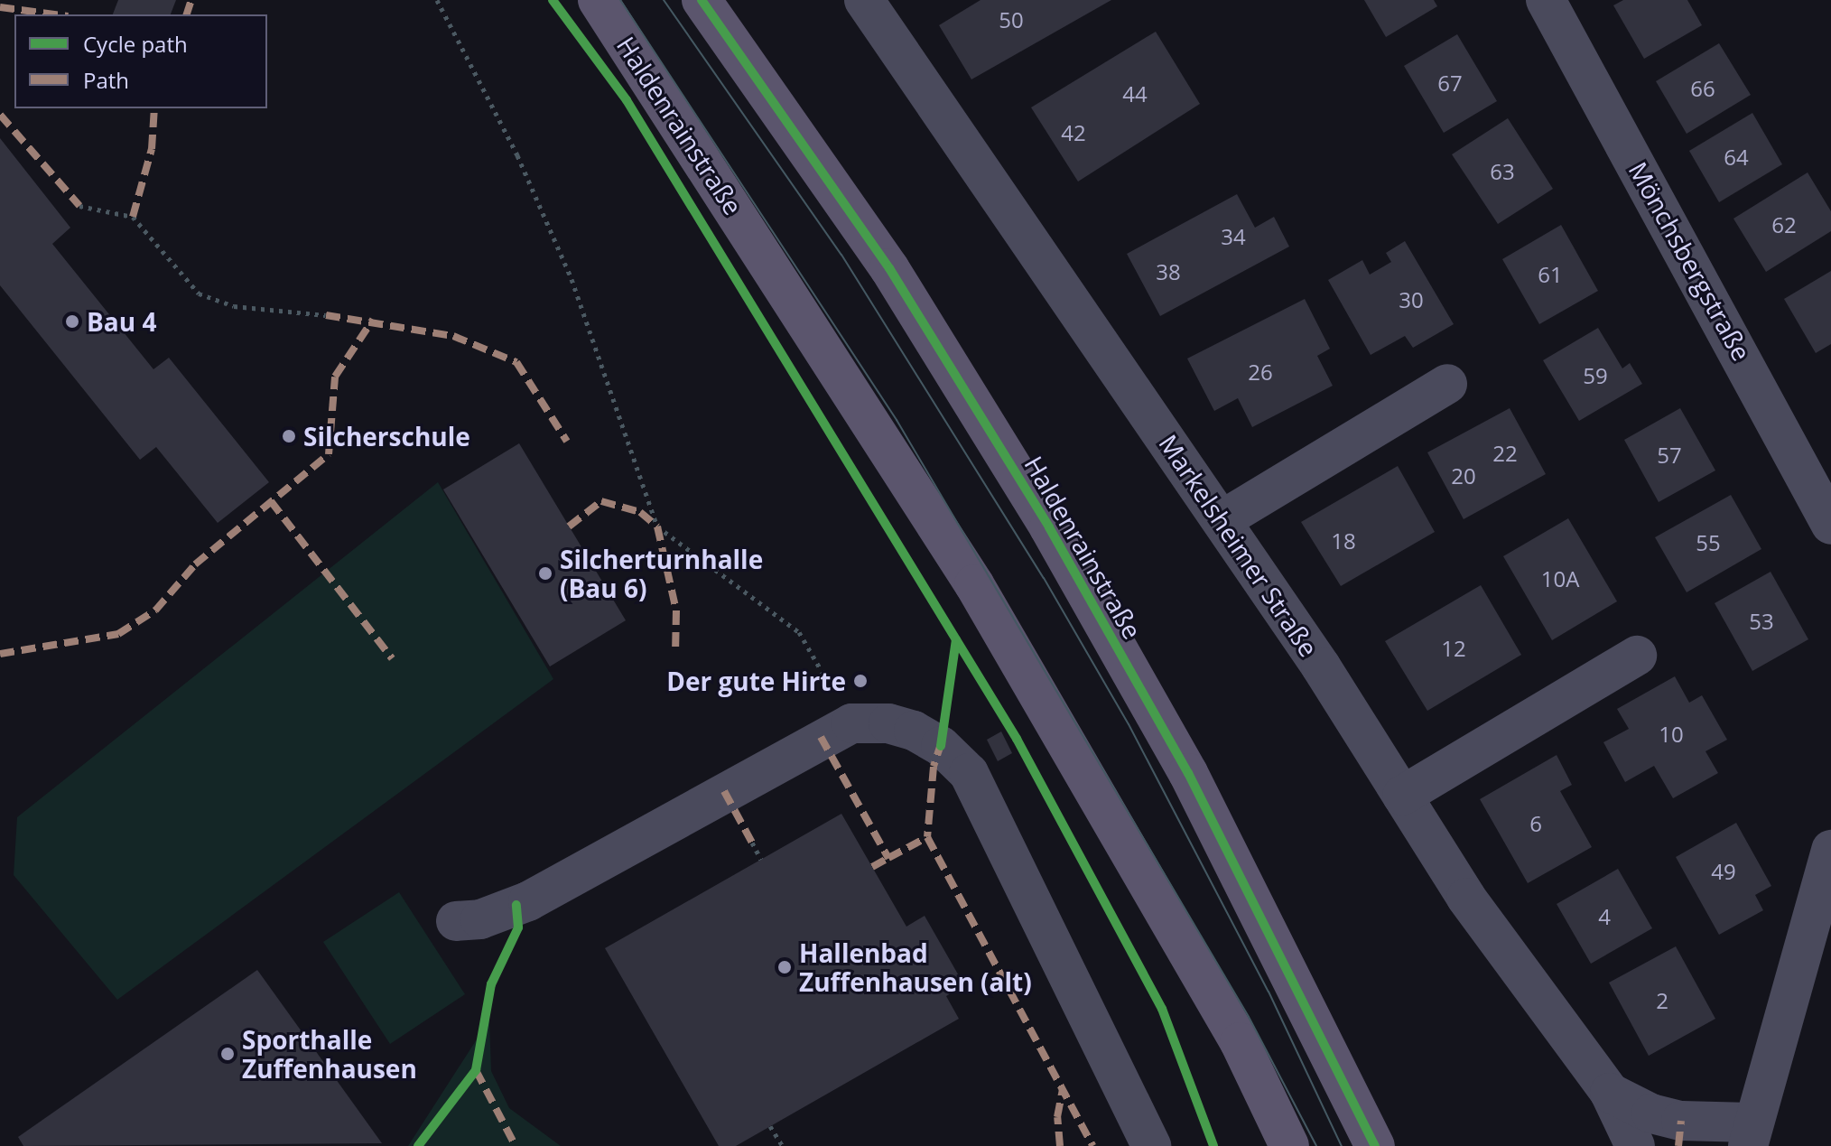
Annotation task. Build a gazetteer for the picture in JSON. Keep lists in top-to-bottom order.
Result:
{
  "streets": {
    "main road": ["Haldenrainstraße"],
    "street": ["Mönchsbergstraße", "Markelsheimer Straße"]
  },
  "places": [
    "Bau 4",
    "Silcherschule",
    "Silcherturnhalle (Bau 6)",
    "Der gute Hirte",
    "Hallenbad Zuffenhausen (alt)",
    "Sporthalle Zuffenhausen"
  ],
  "house_numbers": [
    "50",
    "67",
    "66",
    "44",
    "42",
    "64",
    "63",
    "62",
    "34",
    "38",
    "61",
    "30",
    "26",
    "59",
    "22",
    "57",
    "20",
    "18",
    "55",
    "10A",
    "53",
    "12",
    "10",
    "6",
    "49",
    "4",
    "2"
  ],
  "legend": ["Cycle path", "Path"]
}
